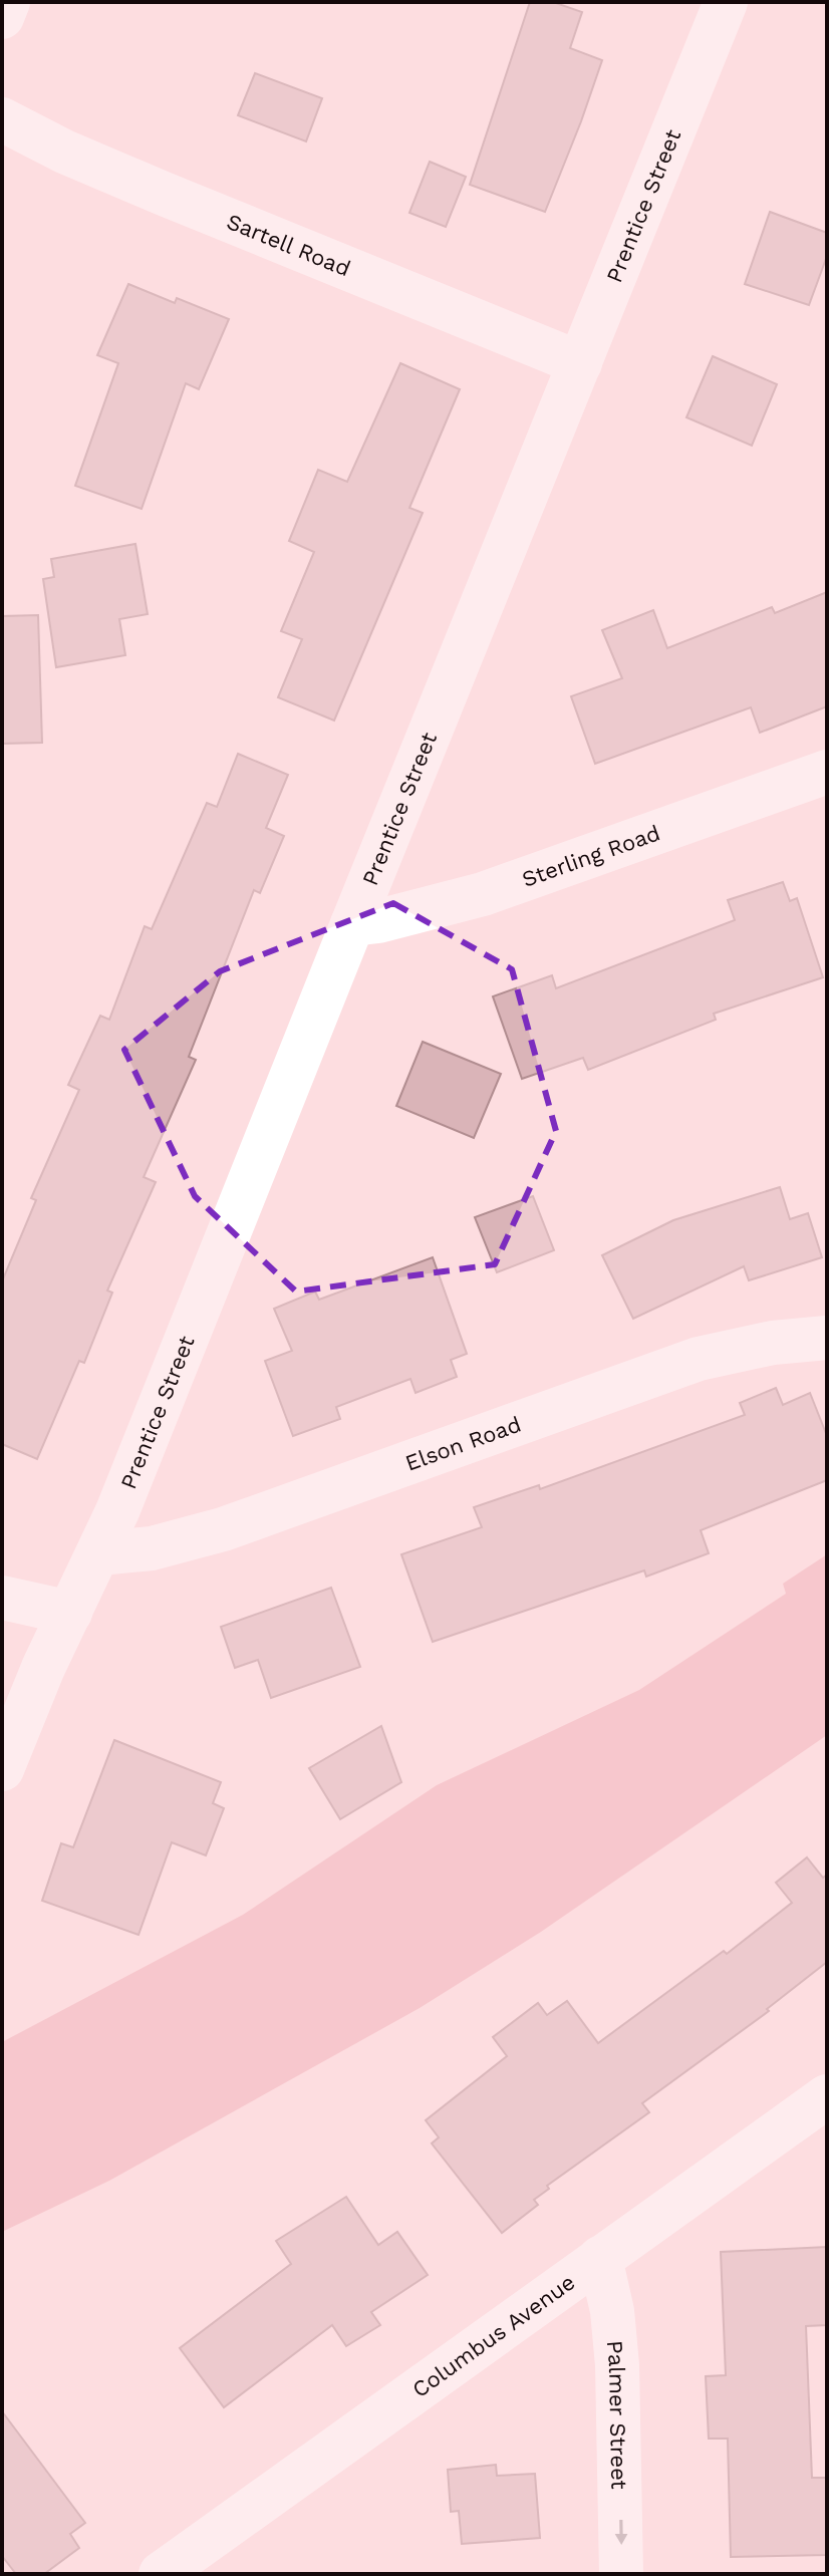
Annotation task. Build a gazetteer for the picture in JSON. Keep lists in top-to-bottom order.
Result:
{
  "streets": {
    "street": [
      "Prentice Street",
      "Sartell Road",
      "Sterling Road",
      "Elson Road",
      "Columbus Avenue",
      "Palmer Street"
    ]
  },
  "crossings": [
    ["Prentice Street", "Sartell Road"],
    ["Prentice Street", "Sterling Road"],
    ["Prentice Street", "Elson Road"],
    ["Columbus Avenue", "Palmer Street"]
  ],
  "one_way": ["Palmer Street"]
}
